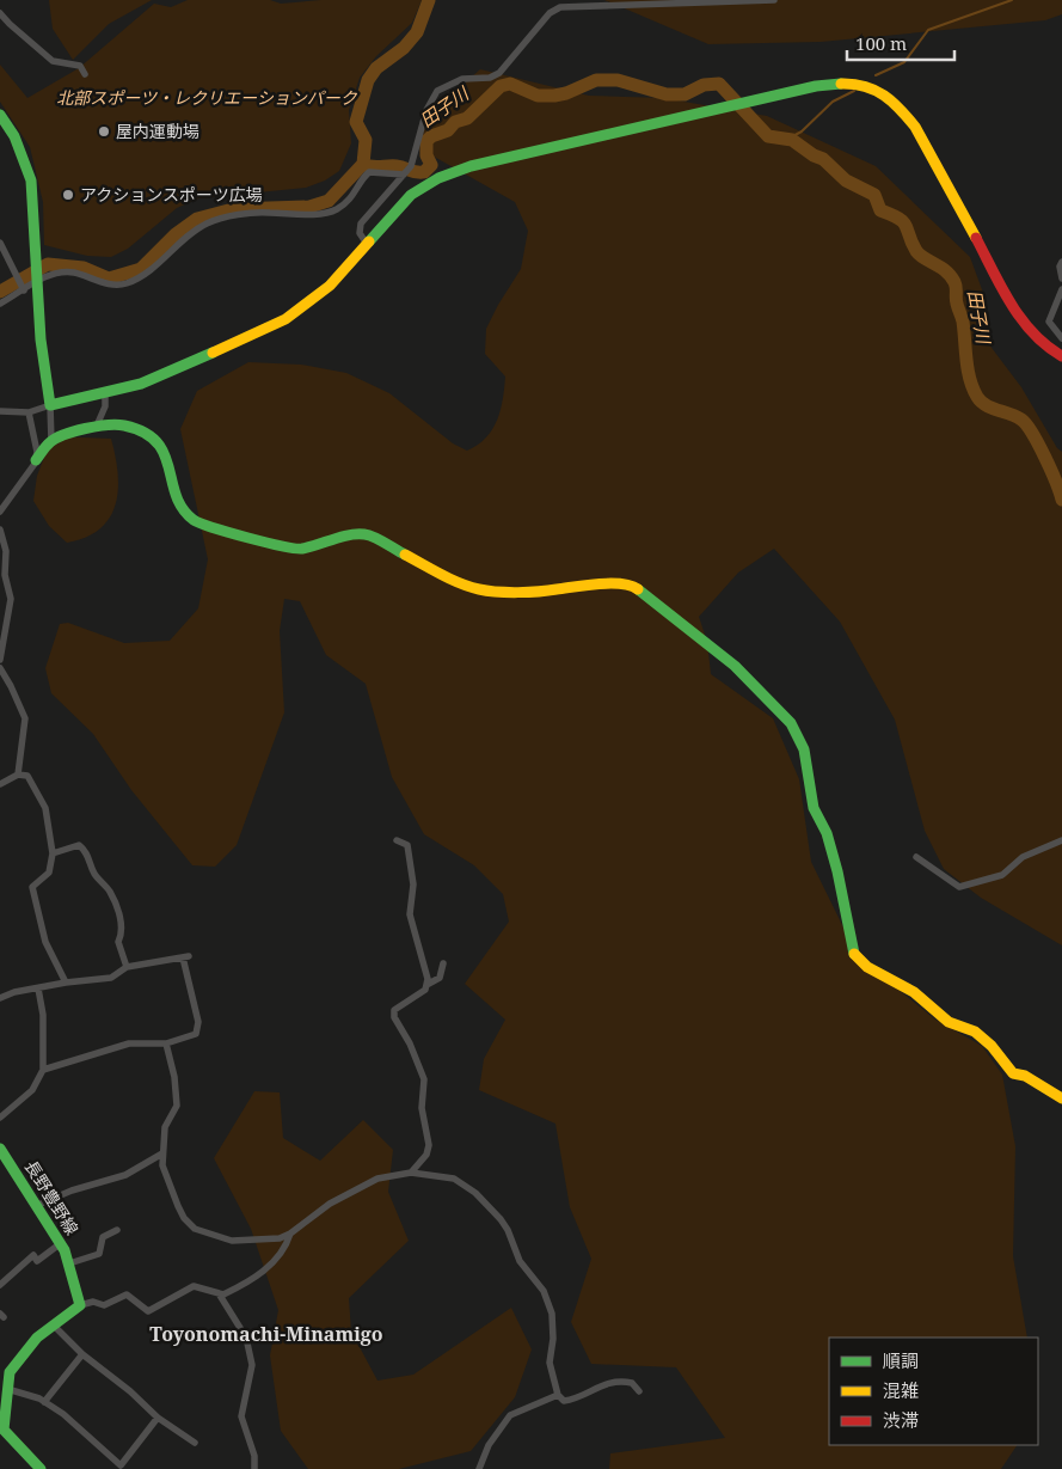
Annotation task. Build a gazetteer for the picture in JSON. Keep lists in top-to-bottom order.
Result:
{
  "streets": {
    "street": ["長野豊野線"]
  },
  "districts": ["Toyonomachi-Minamigo"],
  "water": ["田子川"],
  "parks": ["北部スポーツ・レクリエーションパーク"],
  "places": ["屋内運動場", "アクションスポーツ広場"],
  "legend": ["順調", "混雑", "渋滞"],
  "scale_bar": "100 m"
}
